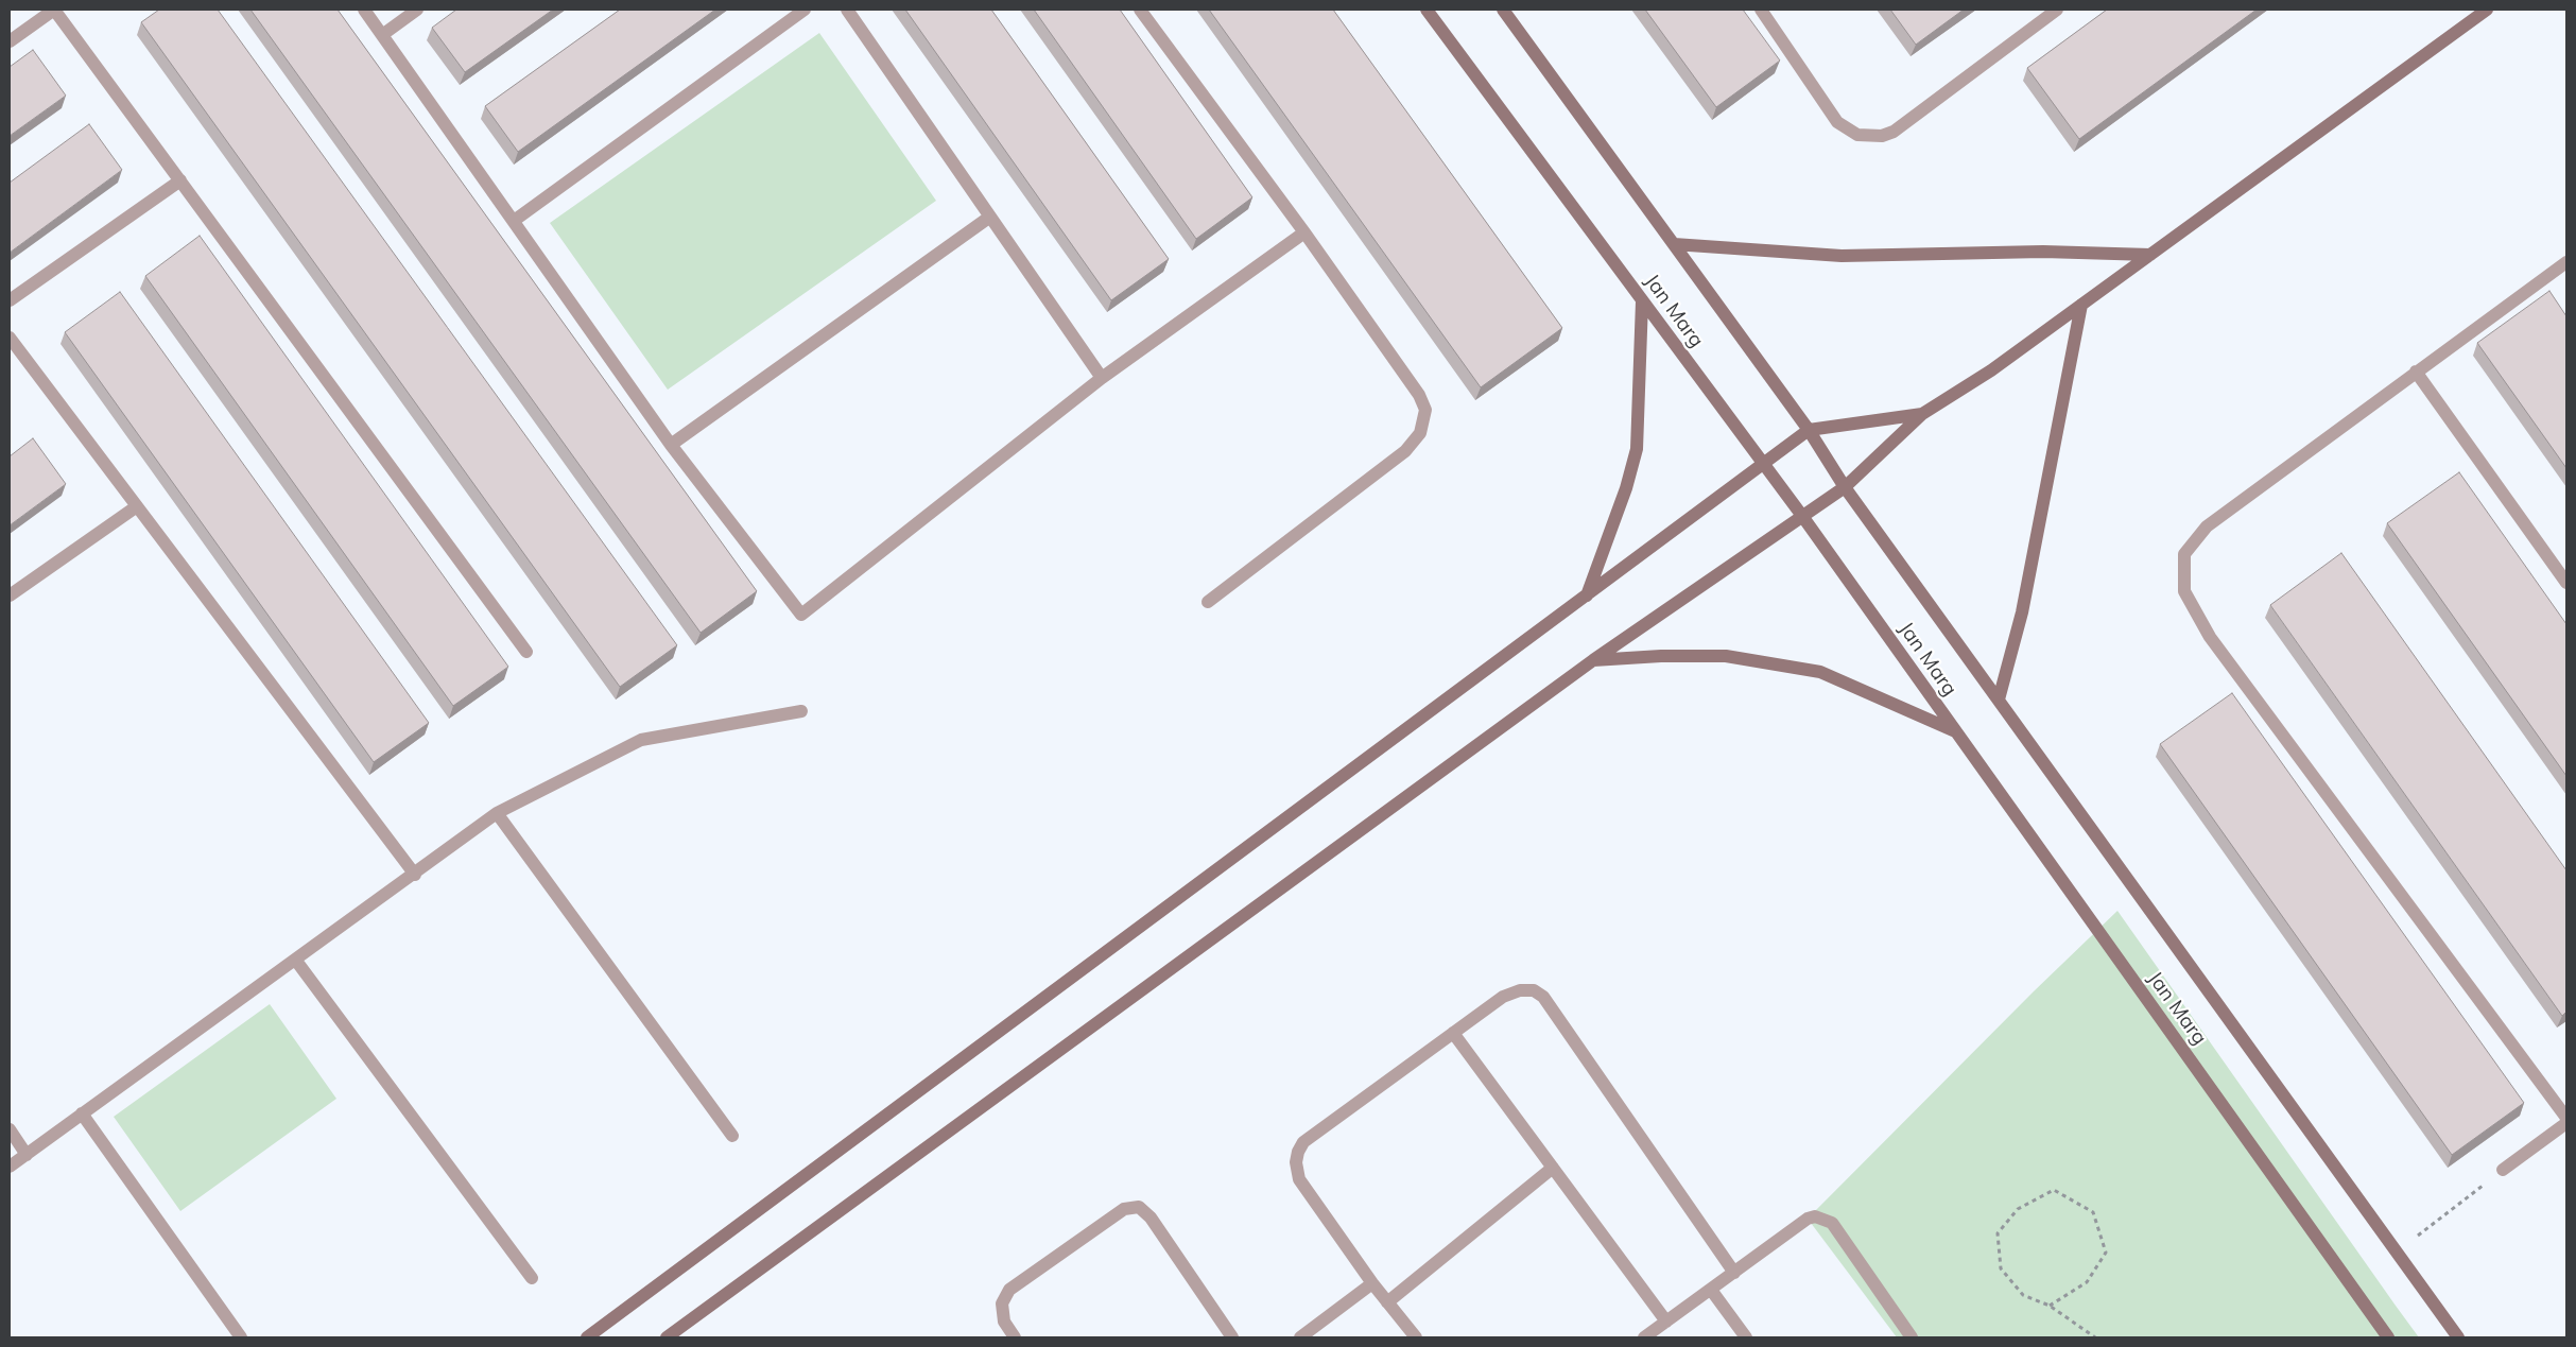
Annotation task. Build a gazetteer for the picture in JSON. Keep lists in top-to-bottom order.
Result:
{
  "streets": {
    "main road": ["Jan Marg"]
  }
}
